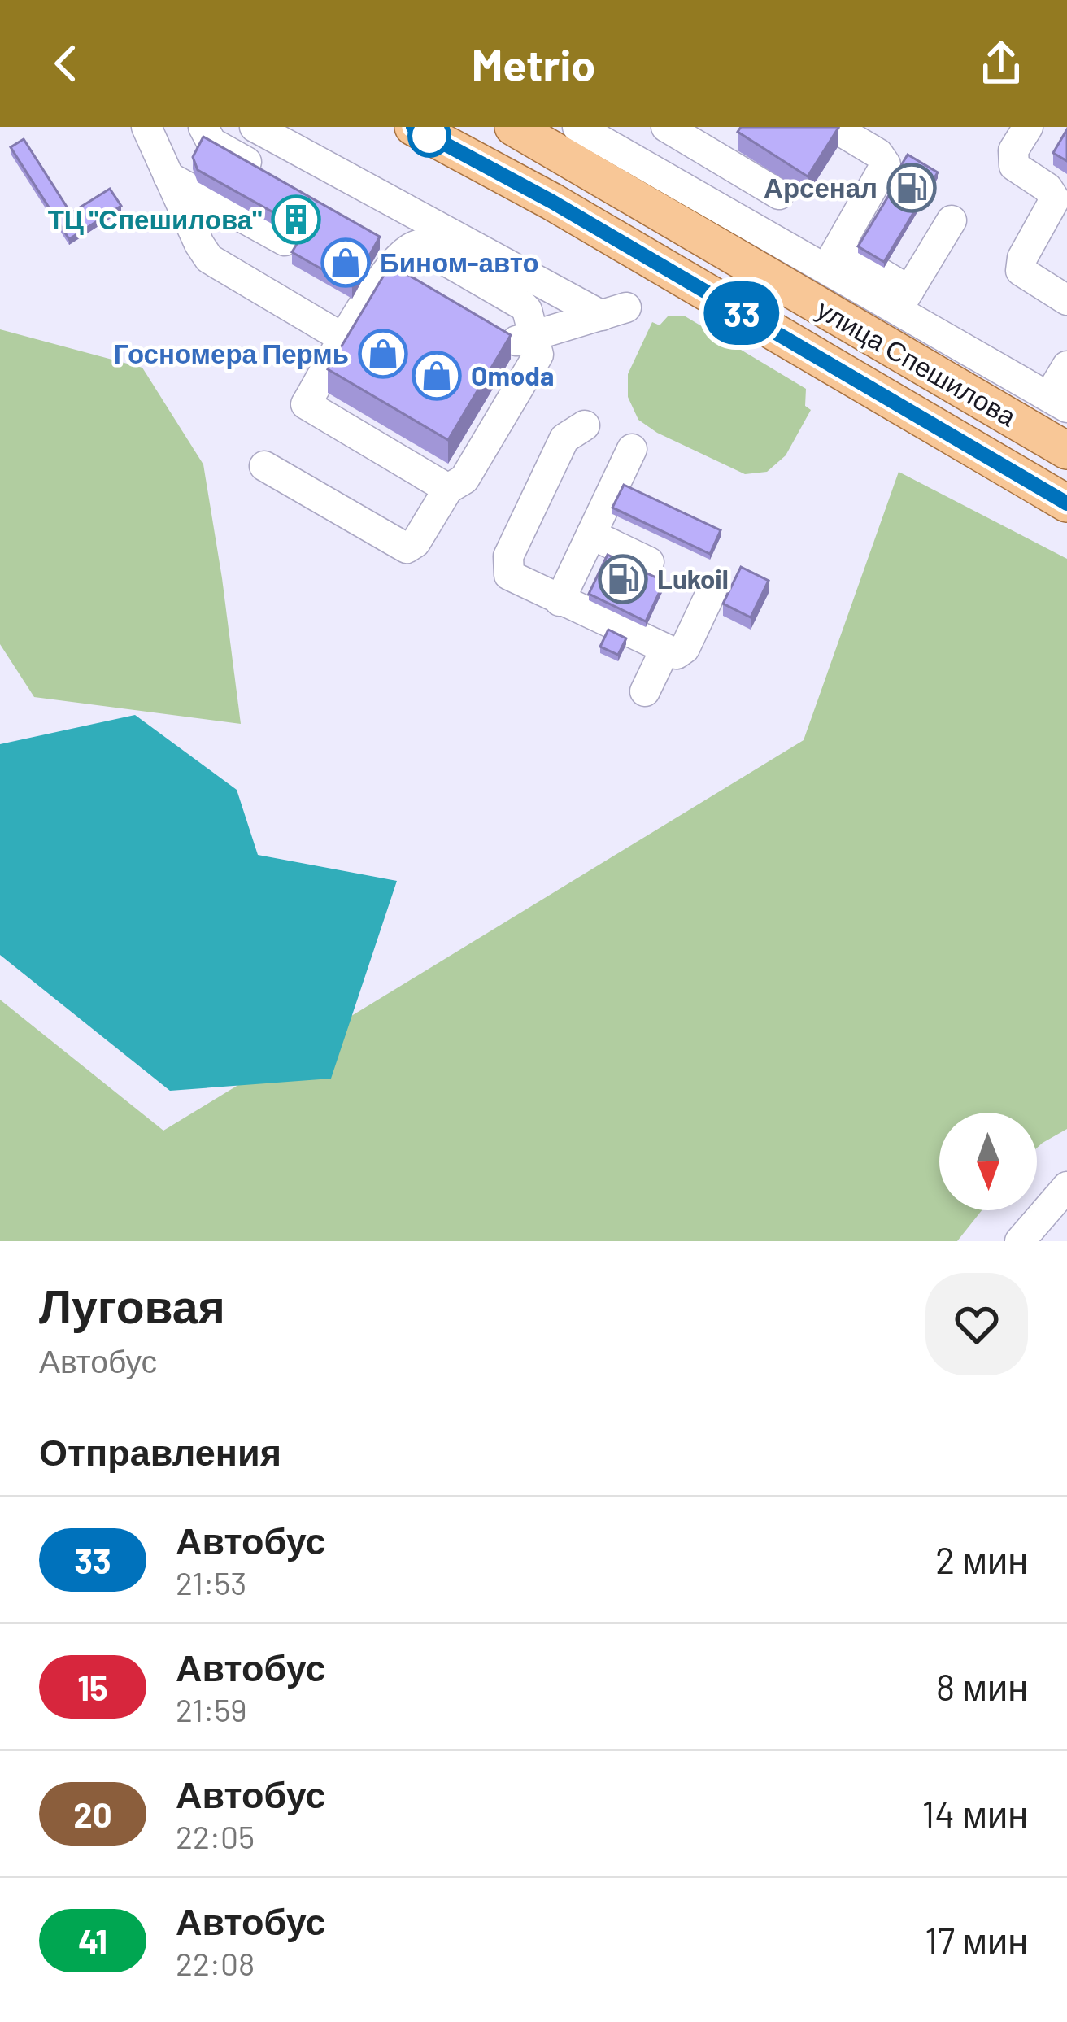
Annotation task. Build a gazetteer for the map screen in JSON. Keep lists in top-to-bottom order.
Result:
{
  "streets": {
    "main road": ["улица Спешилова"]
  },
  "places": {
    "fuel station": ["Арсенал", "Lukoil"],
    "building": ["ТЦ \"Спешилова\""],
    "shop": ["Бином-авто", "Госномера Пермь", "Omoda"]
  },
  "lines": ["bus line 33"],
  "north": "bottom",
  "page": {
    "header": "Metrio",
    "on_map": "33",
    "heading": [
      ["Луговая", "Автобус"],
      "Отправления"
    ],
    "list": [
      {
        "mark": "33",
        "name": "Автобус",
        "note": "21:53",
        "value": "2 мин"
      },
      {
        "mark": "15",
        "name": "Автобус",
        "note": "21:59",
        "value": "8 мин"
      },
      {
        "mark": "20",
        "name": "Автобус",
        "note": "22:05",
        "value": "14 мин"
      },
      {
        "mark": "41",
        "name": "Автобус",
        "note": "22:08",
        "value": "17 мин"
      }
    ]
  }
}
